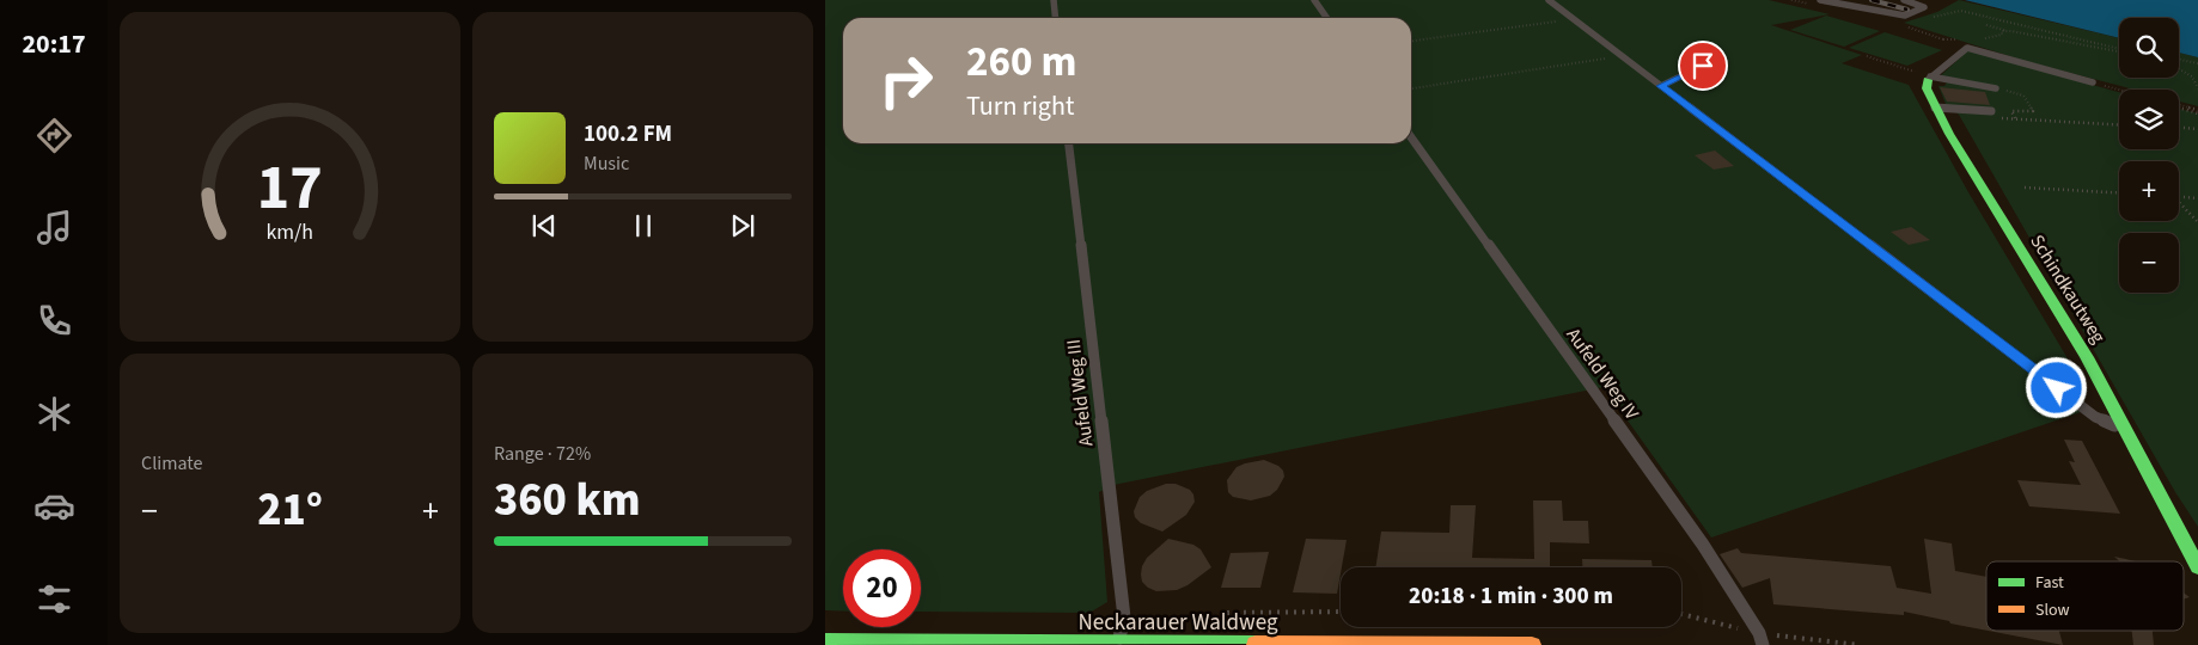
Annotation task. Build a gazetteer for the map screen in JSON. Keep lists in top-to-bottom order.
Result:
{
  "streets": {
    "street": ["Schindkautweg", "Neckarauer Waldweg"],
    "lane": ["Aufeld Weg IV", "Aufeld Weg III"]
  },
  "crossings": [
    ["Aufeld Weg III", "Neckarauer Waldweg"]
  ],
  "legend": ["Fast", "Slow"],
  "page": {
    "tabs": "20:17",
    "map_buttons": ["+", "−"],
    "turn": ["260 m", "Turn right"],
    "song": ["100.2 FM", "Music"],
    "tile": [
      "Climate",
      ["Range · 72%", "360 km"]
    ],
    "heat": ["−", "21°", "+"],
    "limit": "20",
    "trip": "20:18 · 1 min · 300 m",
    "gauge": ["17", "km/h"]
  }
}
